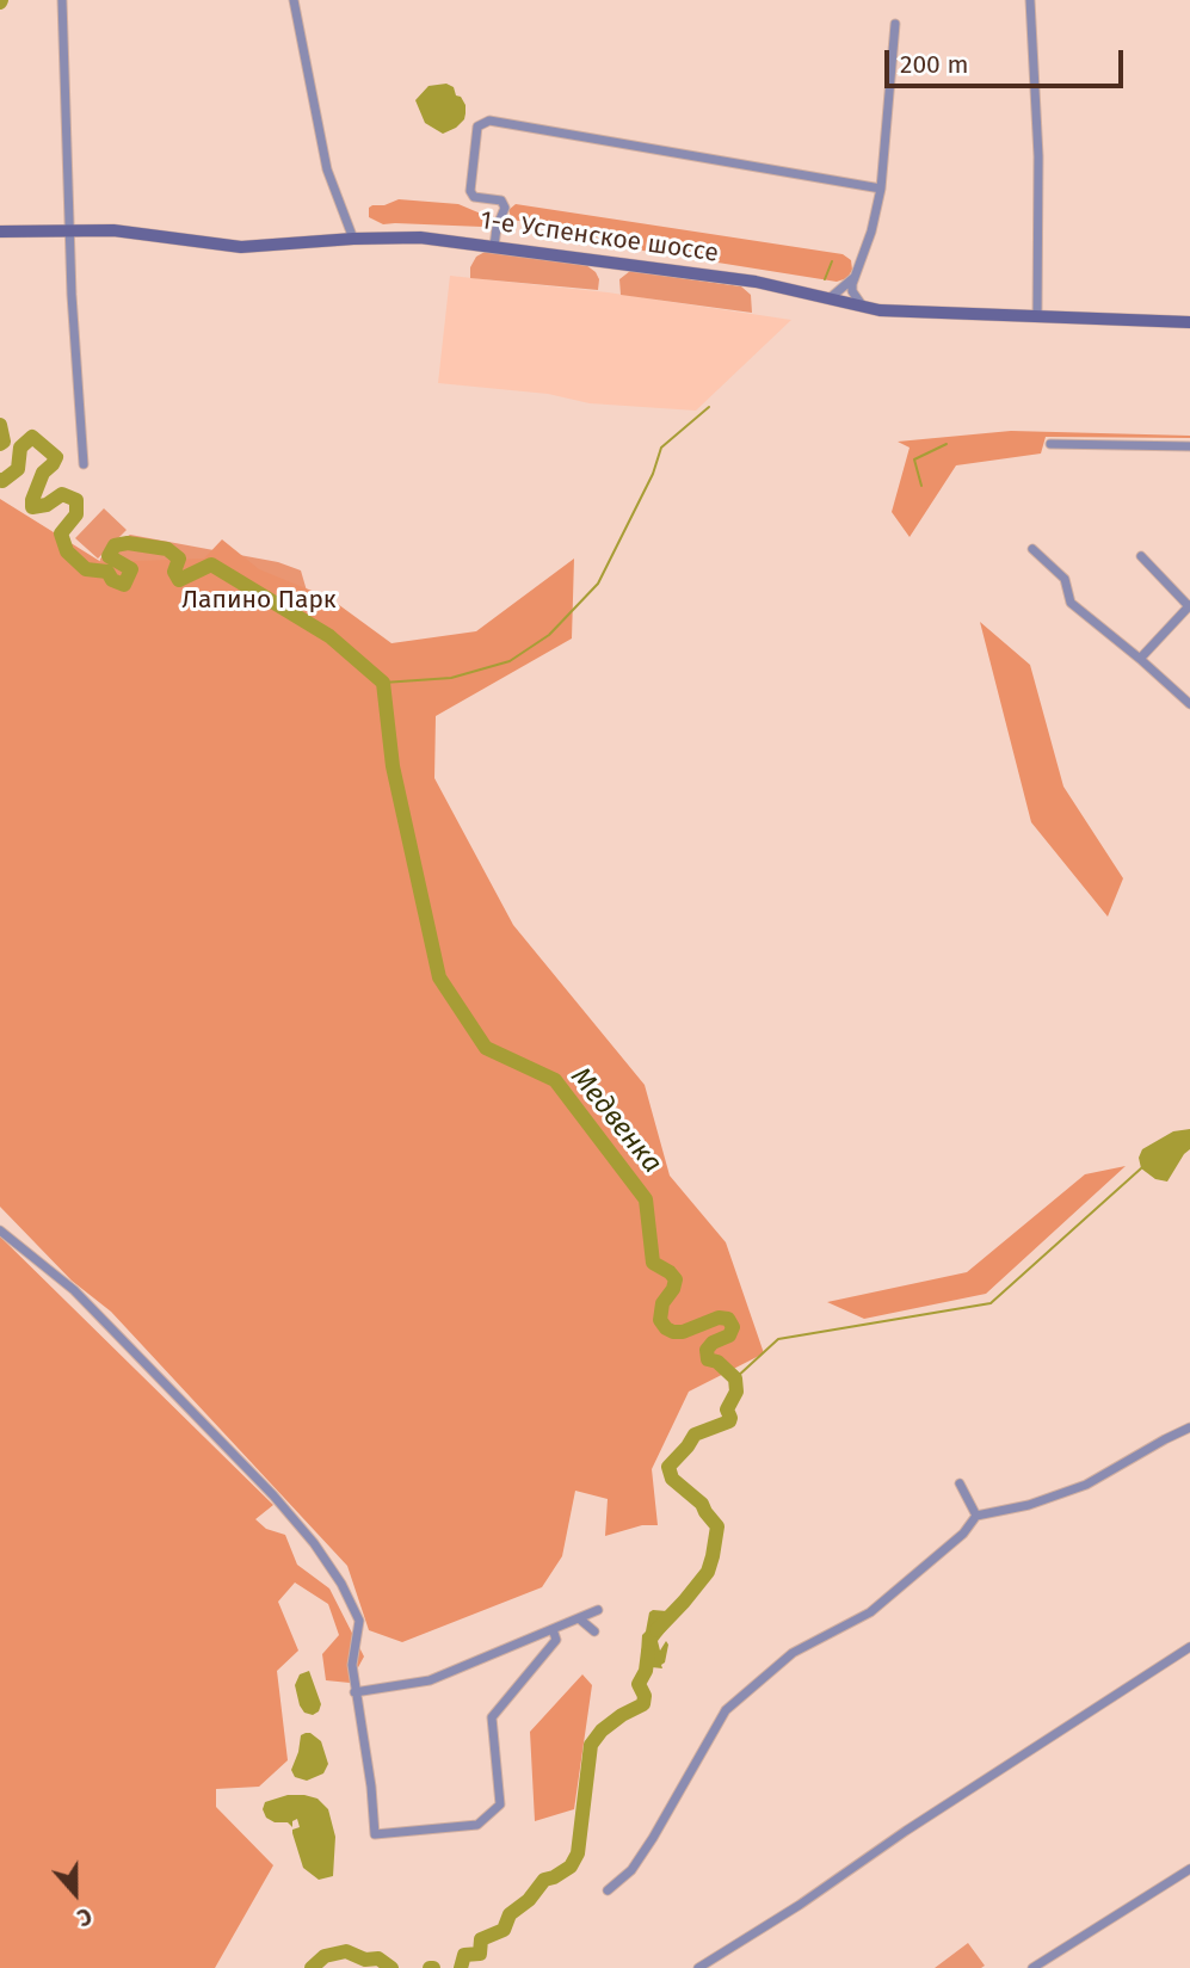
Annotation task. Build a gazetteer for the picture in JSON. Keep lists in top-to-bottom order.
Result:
{
  "streets": {
    "main road": ["1-е Успенское шоссе"]
  },
  "water": ["Медвенка"],
  "parks": ["Лапино Парк"],
  "scale_bar": "200 m",
  "north": "bottom"
}
